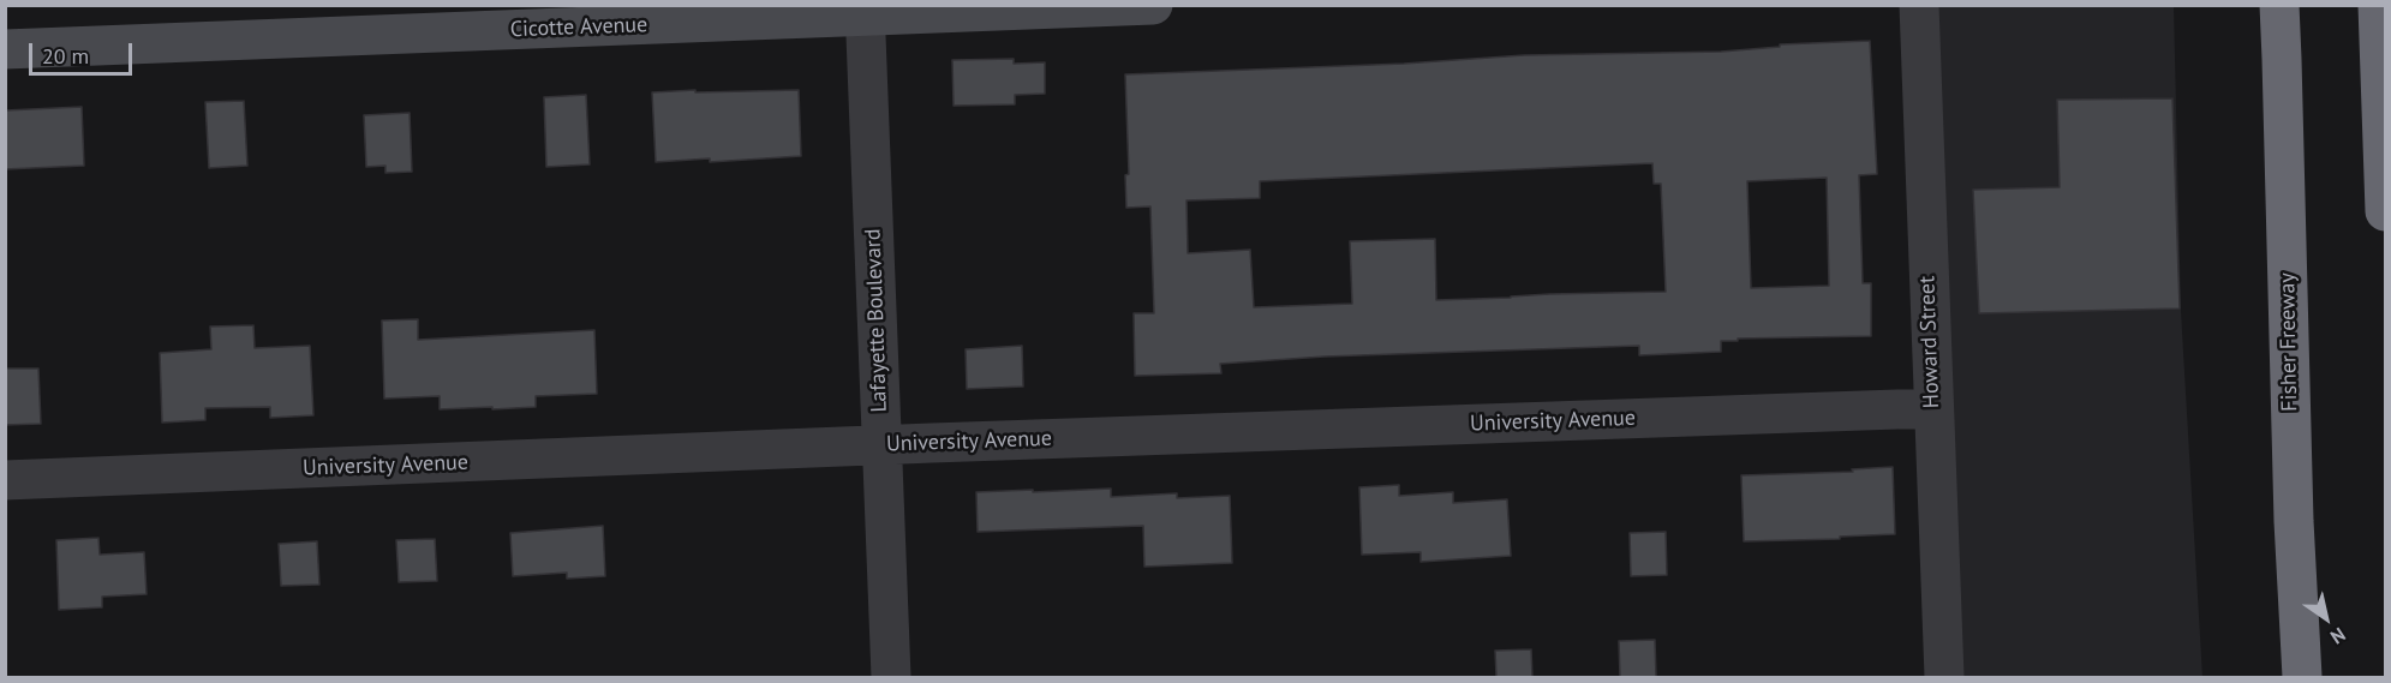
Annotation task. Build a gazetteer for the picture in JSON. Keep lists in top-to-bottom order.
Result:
{
  "streets": {
    "highway": ["Fisher Freeway"],
    "street": [
      "Cicotte Avenue",
      "Lafayette Boulevard",
      "Howard Street",
      "University Avenue"
    ]
  },
  "crossings": [
    ["Cicotte Avenue", "Lafayette Boulevard"],
    ["Lafayette Boulevard", "University Avenue"],
    ["Howard Street", "University Avenue"]
  ],
  "scale_bar": "20 m",
  "north": "bottom right"
}
